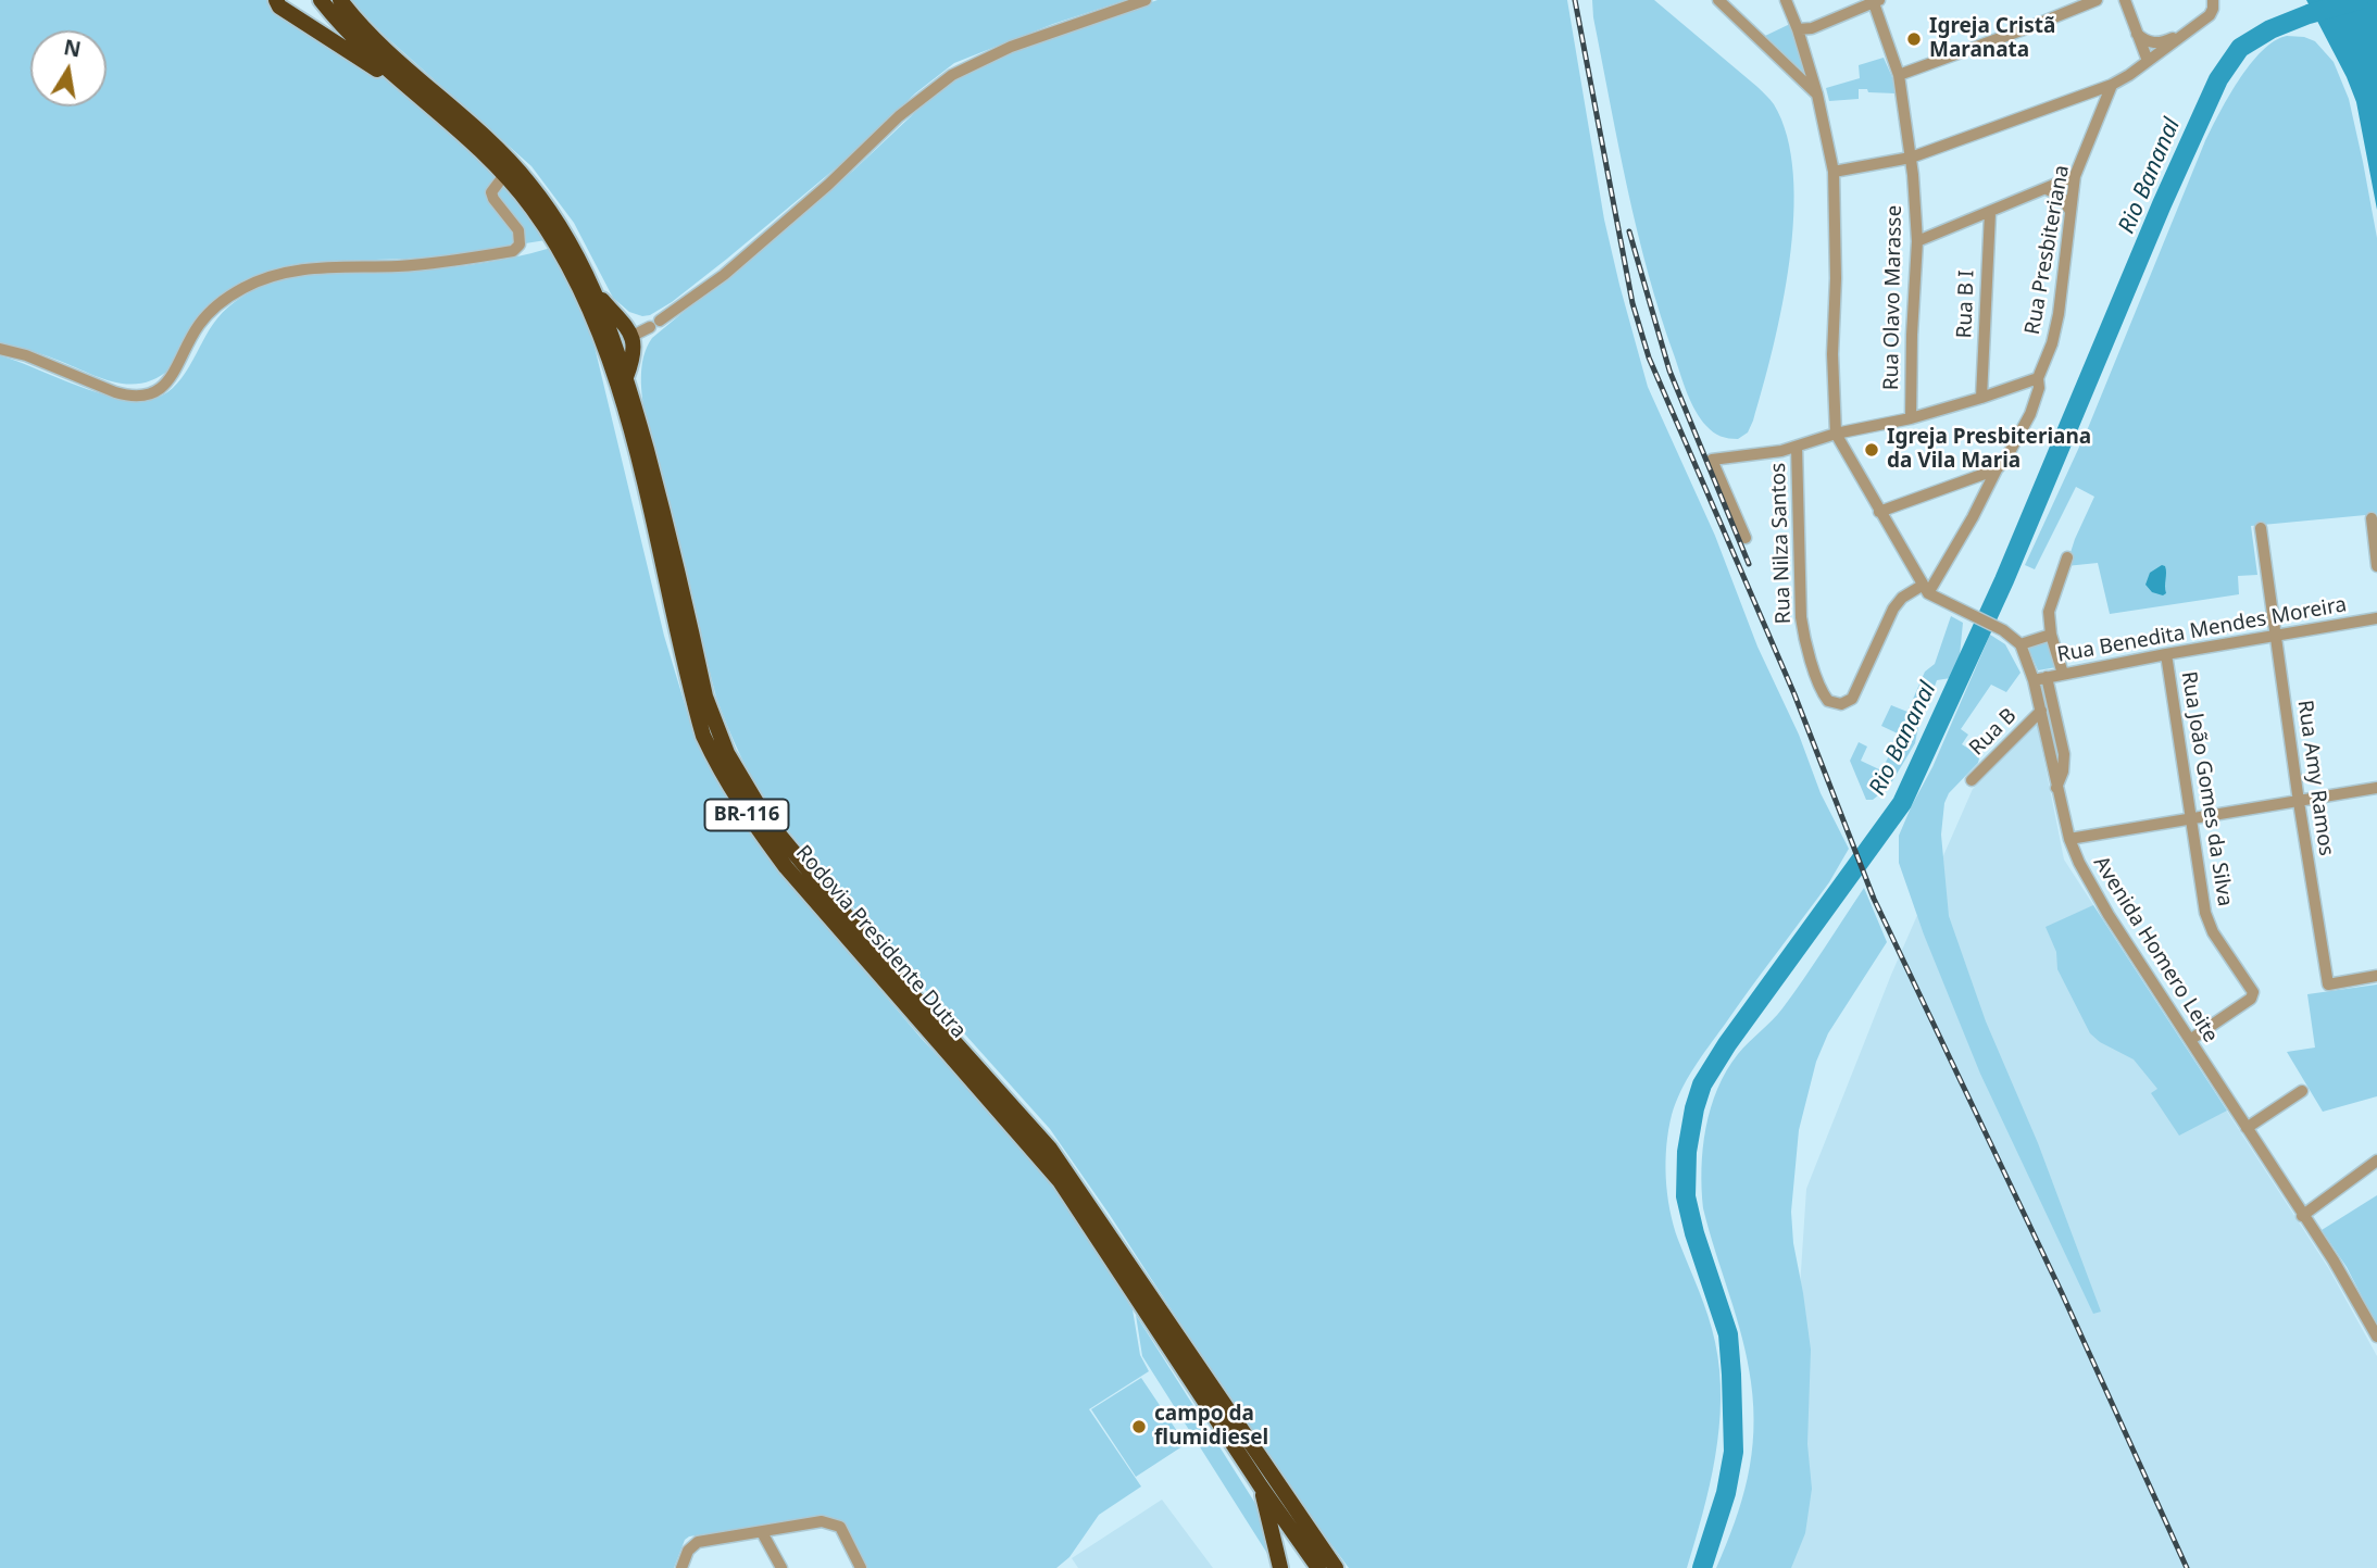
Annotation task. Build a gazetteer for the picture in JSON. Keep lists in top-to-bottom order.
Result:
{
  "streets": {
    "highway": ["BR-116", "Rodovia Presidente Dutra"],
    "street": [
      "Rua Presbiteriana",
      "Rua Olavo Marasse",
      "Rua B I",
      "Rua Nilza Santos",
      "Rua Benedita Mendes Moreira",
      "Rua B",
      "Rua Amy Ramos",
      "Rua João Gomes da Silva",
      "Avenida Homero Leite"
    ]
  },
  "crossings": [
    ["Rua Presbiteriana", "Rua Nilza Santos"],
    ["Rua Presbiteriana", "Avenida Homero Leite"],
    ["Rua Nilza Santos", "Avenida Homero Leite"],
    ["Rua Benedita Mendes Moreira", "Rua Amy Ramos"],
    ["Rua Benedita Mendes Moreira", "Rua João Gomes da Silva"],
    ["Rua Benedita Mendes Moreira", "Avenida Homero Leite"],
    ["Rua B", "Avenida Homero Leite"],
    ["Rua João Gomes da Silva", "Avenida Homero Leite"]
  ],
  "water": ["Rio Bananal"],
  "places": ["Igreja Cristã Maranata", "Igreja Presbiteriana da Vila Maria", "campo da flumidiesel"],
  "north": "top"
}
